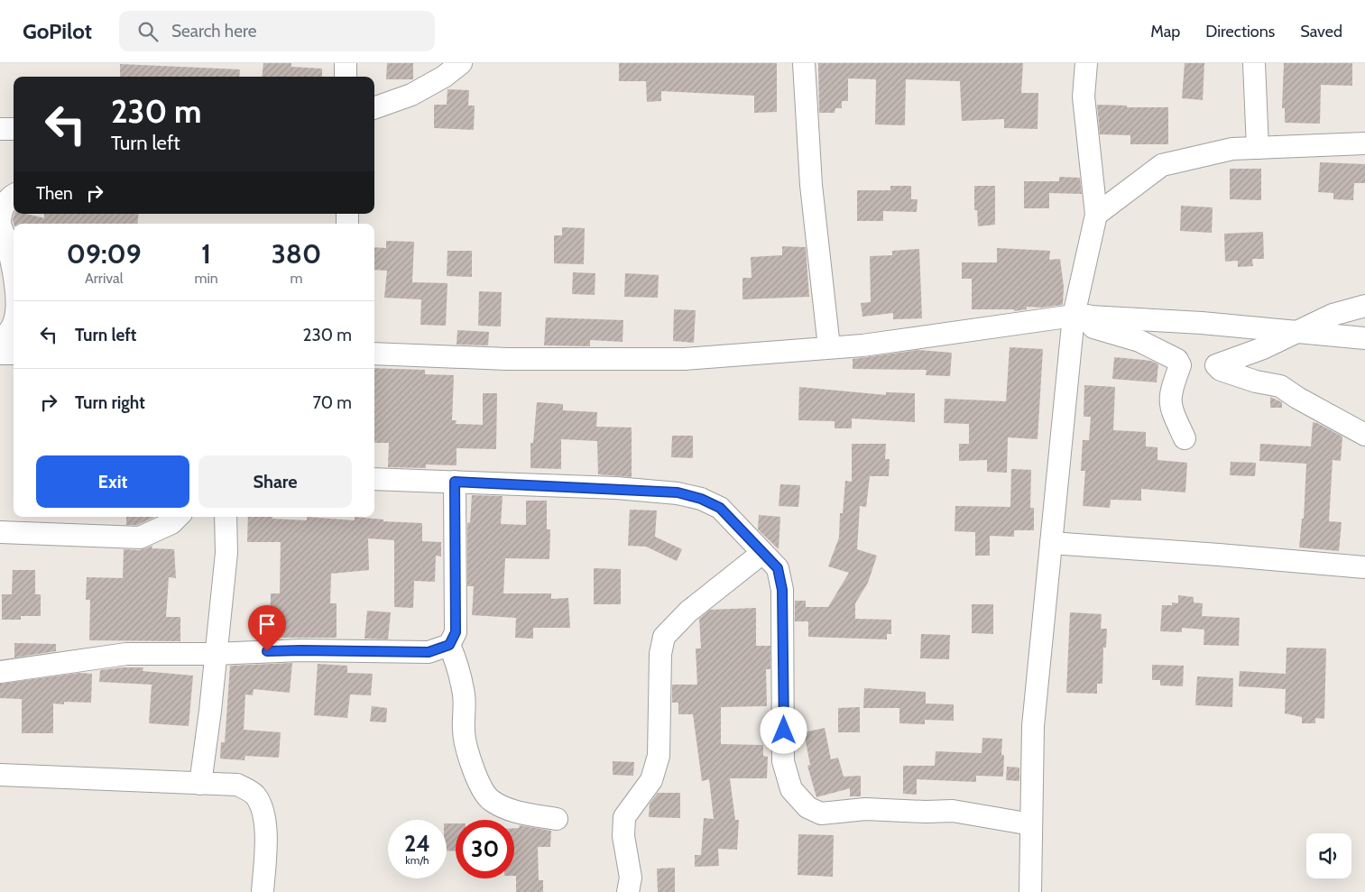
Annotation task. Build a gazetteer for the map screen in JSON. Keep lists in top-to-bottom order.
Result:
{
  "page": {
    "header": "GoPilot",
    "search": "Search here",
    "nav": ["Map", "Directions", "Saved"],
    "turn": ["230 m", "Turn left"],
    "then": "Then",
    "eta": [
      "09:09",
      "Arrival",
      "1",
      "min",
      "380",
      "m"
    ],
    "list": [
      {
        "name": "Turn left",
        "value": "230 m"
      },
      {
        "name": "Turn right",
        "value": "70 m"
      }
    ],
    "buttons": ["Exit", "Share"],
    "speed": "24 km/h",
    "limit": "30"
  }
}
